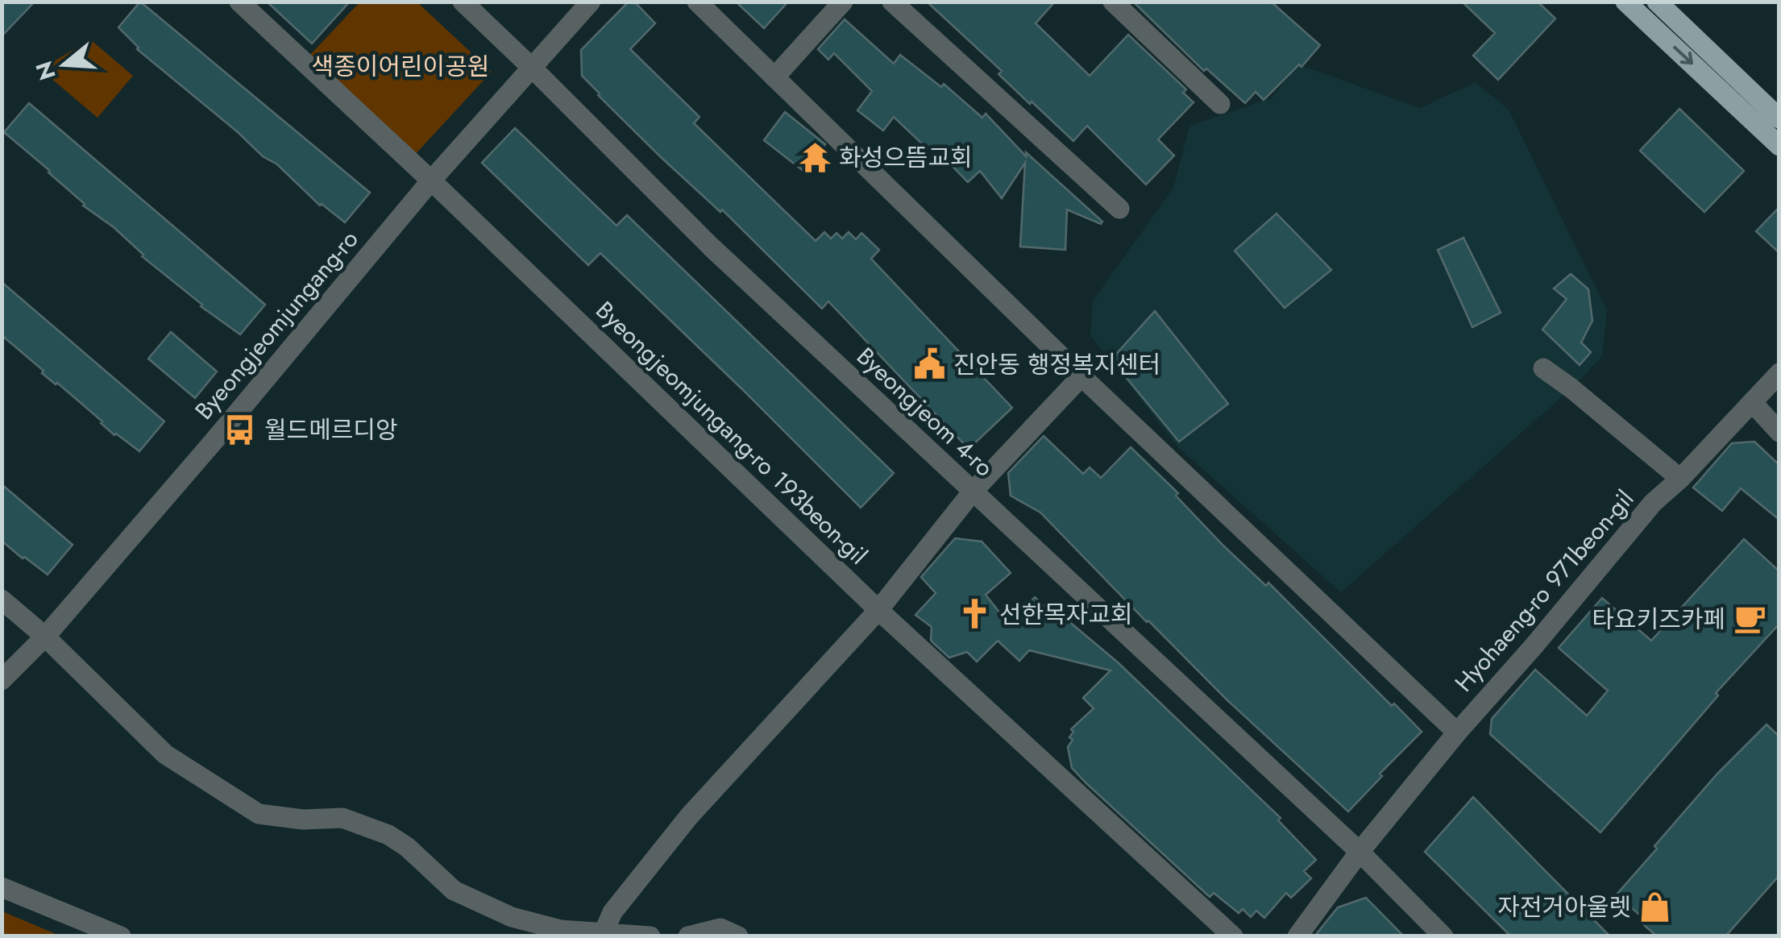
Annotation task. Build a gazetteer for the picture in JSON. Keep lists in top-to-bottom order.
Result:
{
  "streets": {
    "street": [
      "Byeongjeomjungang-ro",
      "Byeongjeom 4-ro",
      "Byeongjeomjungang-ro 193beon-gil",
      "Hyohaeng-ro 971beon-gil"
    ]
  },
  "crossings": [
    ["Byeongjeomjungang-ro", "Byeongjeom 4-ro"],
    ["Byeongjeomjungang-ro", "Byeongjeomjungang-ro 193beon-gil"],
    ["Byeongjeom 4-ro", "Hyohaeng-ro 971beon-gil"]
  ],
  "parks": ["색종이어린이공원"],
  "places": {
    "temple": ["화성으뜸교회"],
    "public building": ["진안동 행정복지센터"],
    "bus stop": ["월드메르디앙"],
    "church": ["선한목자교회"],
    "cafe": ["타요키즈카페"],
    "shop": ["자전거아울렛"]
  },
  "north": "left"
}
